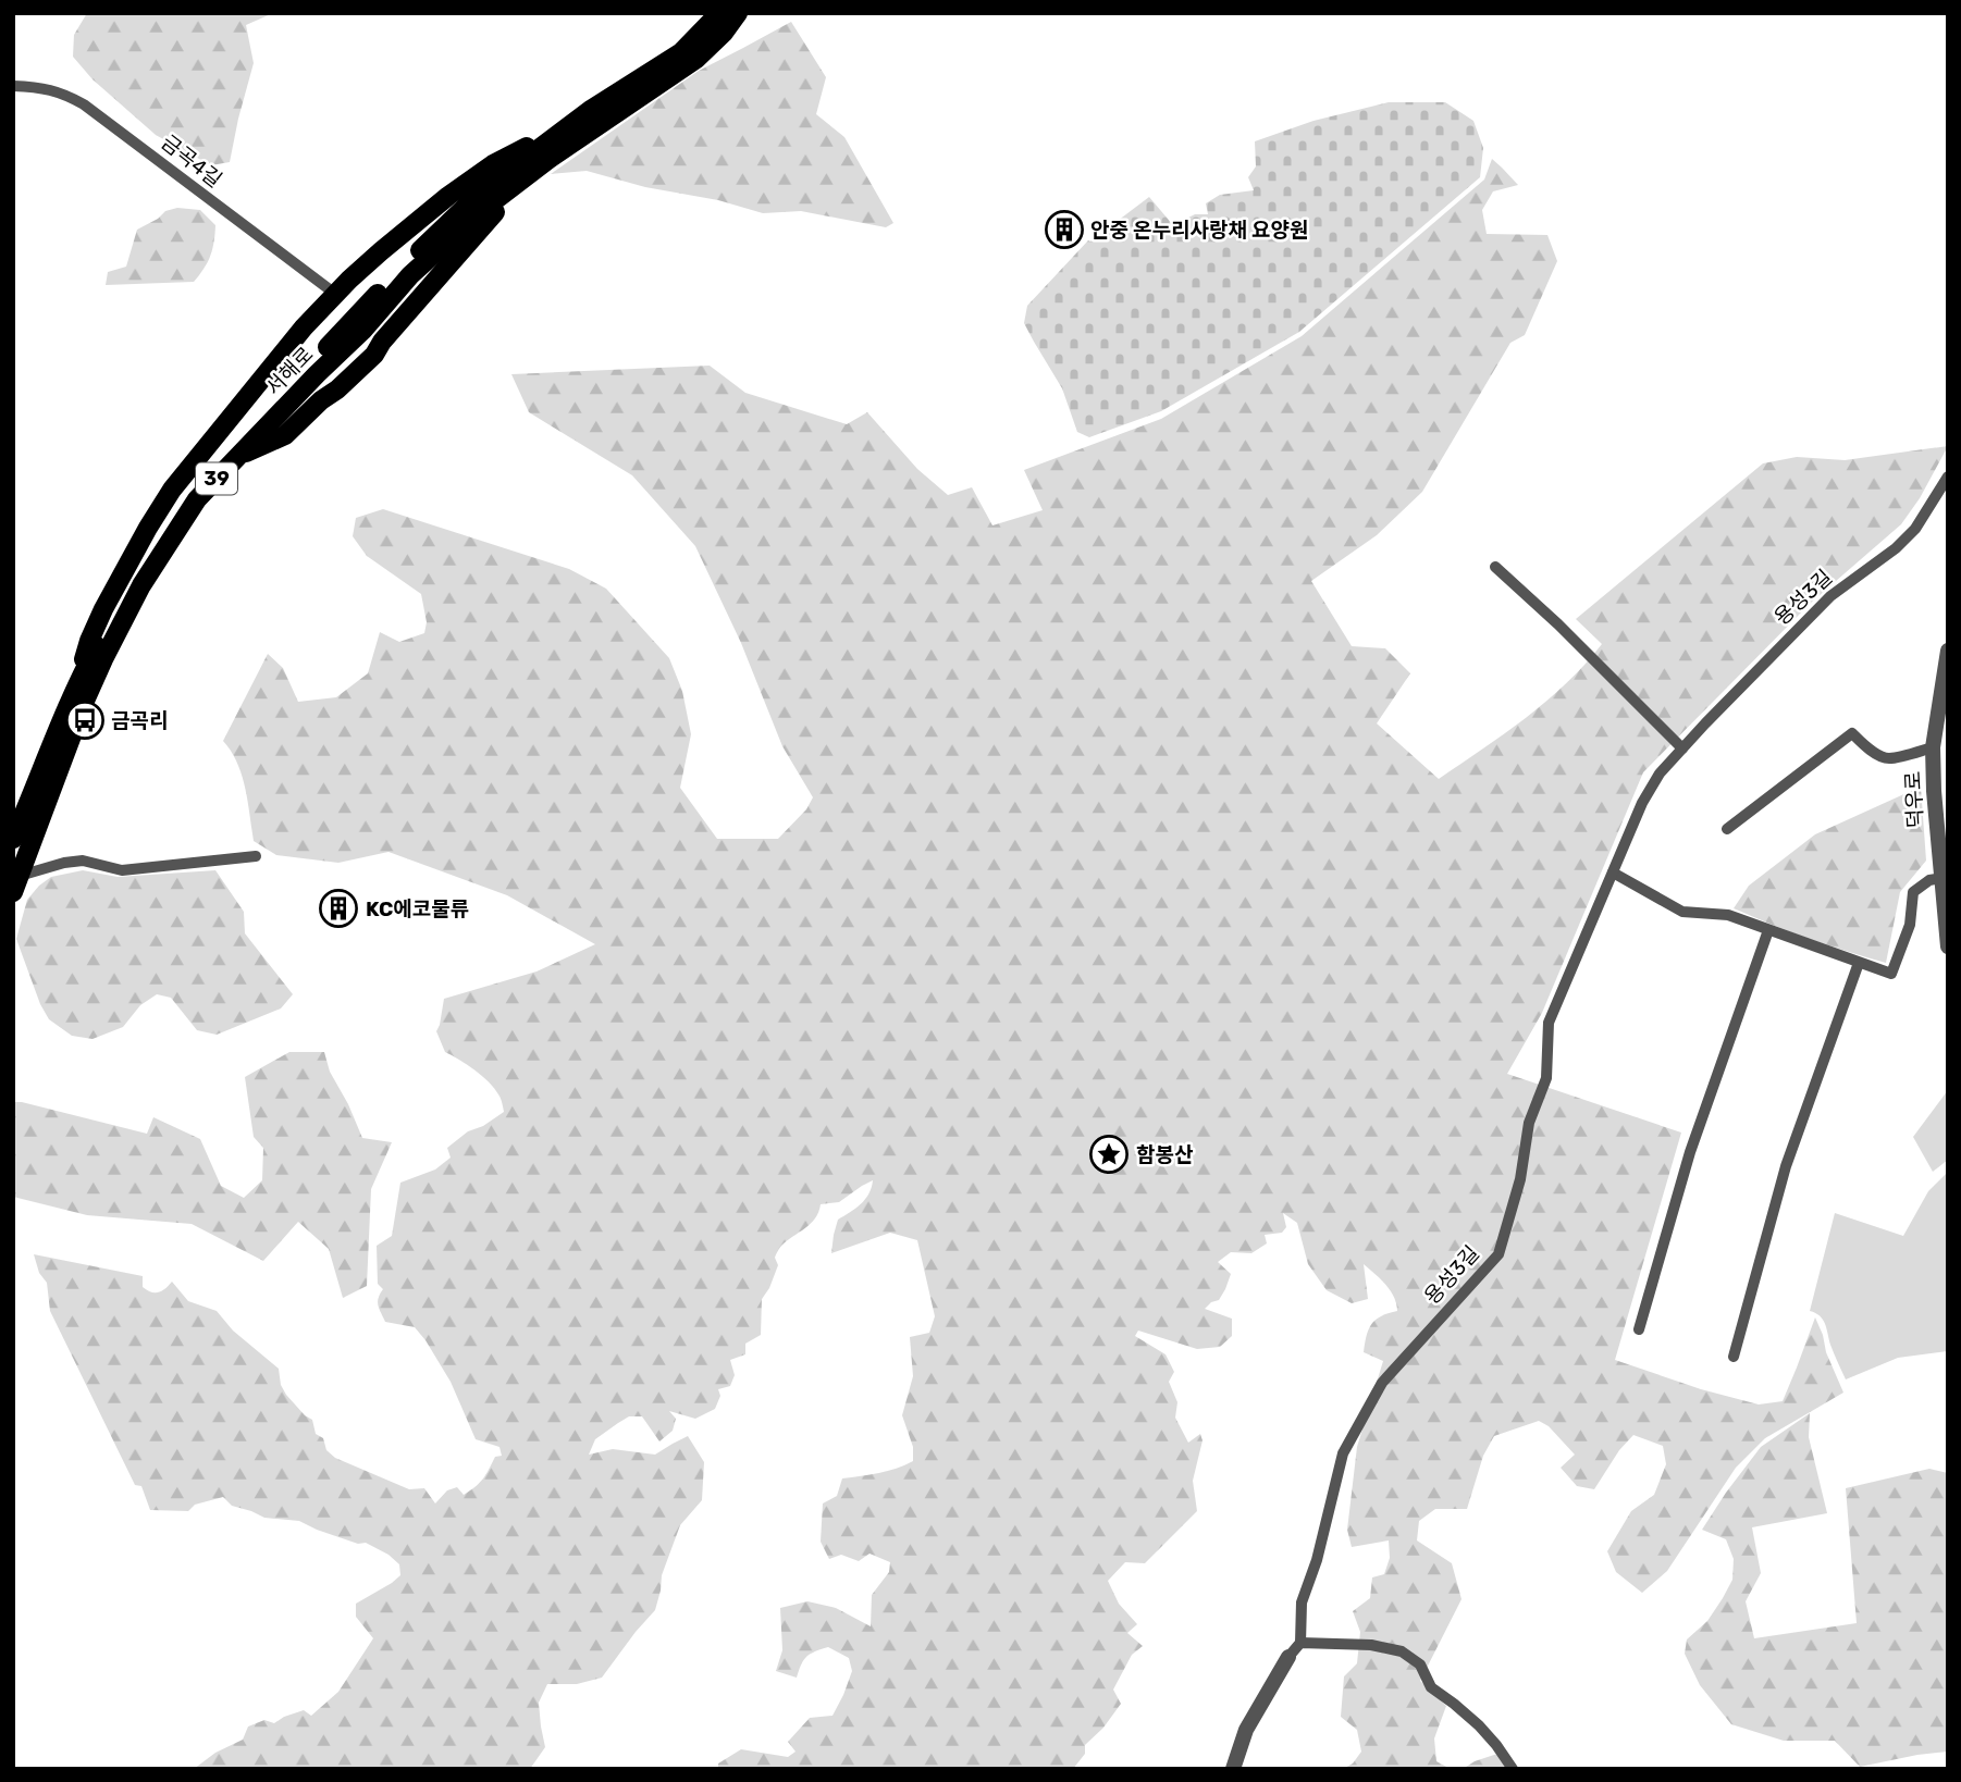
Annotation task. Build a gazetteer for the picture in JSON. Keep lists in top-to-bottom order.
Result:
{
  "streets": {
    "main road": ["서해로", "39"],
    "street": ["금곡4길", "용성3길", "덕우로"]
  },
  "places": {
    "building": ["안중 온누리사랑채 요양원", "KC에코물류"],
    "bus stop": ["금곡리"],
    "place": ["함봉산"]
  }
}
